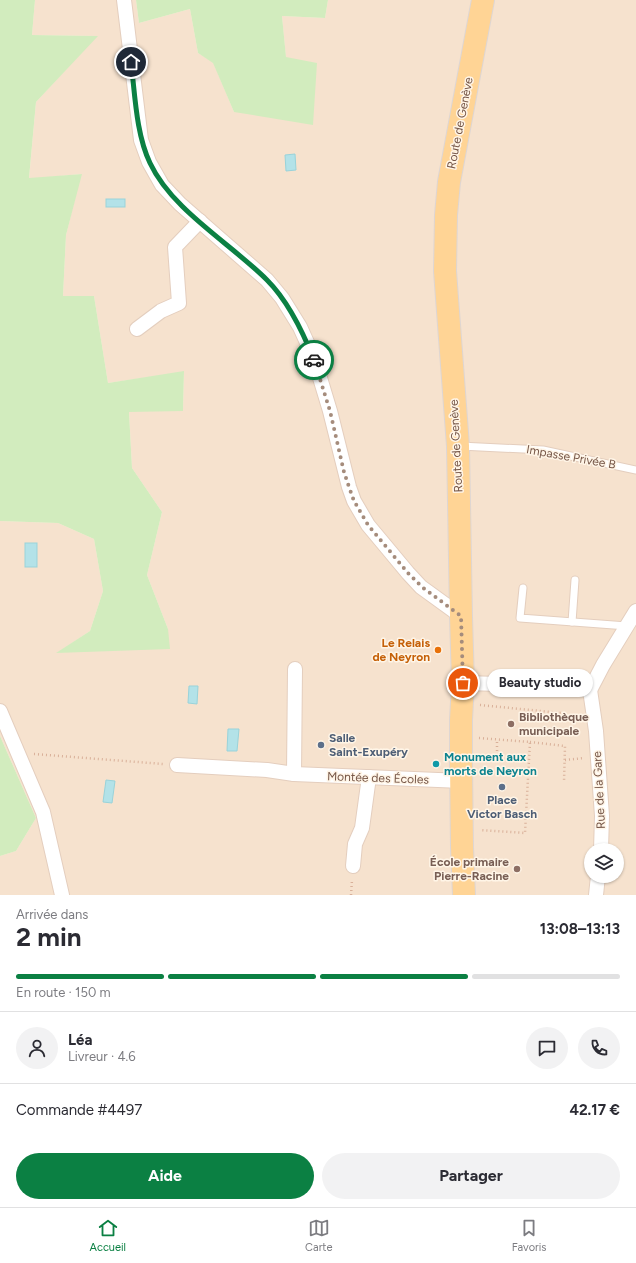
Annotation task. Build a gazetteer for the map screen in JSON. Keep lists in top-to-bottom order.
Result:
{
  "streets": {
    "main road": ["Route de Genève"],
    "street": ["Montée des Écoles", "Rue de la Gare"],
    "lane": ["Impasse Privée B"]
  },
  "crossings": [
    ["Route de Genève", "Impasse Privée B"],
    ["Route de Genève", "Montée des Écoles"]
  ],
  "places": [
    "Le Relais de Neyron",
    "Beauty studio",
    "Bibliothèque municipale",
    "Salle Saint-Exupéry",
    "Monument aux morts de Neyron",
    "Place Victor Basch",
    "École primaire Pierre-Racine"
  ],
  "page": {
    "bubble": "Beauty studio",
    "heading": ["2 min", "Arrivée dans", "13:08–13:13"],
    "panel": [
      "Léa",
      "Livreur · 4.6",
      "Commande #4497",
      "42.17 €"
    ],
    "bar": "En route · 150 m",
    "buttons": ["Aide", "Partager"],
    "tabs": ["Accueil", "Carte", "Favoris"]
  }
}
